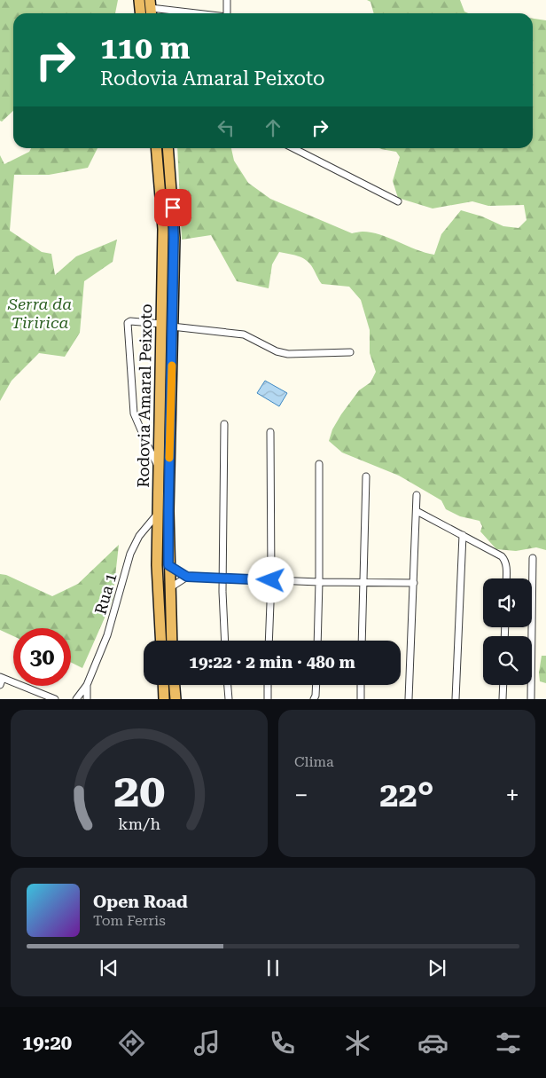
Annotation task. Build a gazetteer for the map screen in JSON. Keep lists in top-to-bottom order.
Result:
{
  "streets": {
    "highway": ["Rodovia Amaral Peixoto"],
    "street": ["Rua 1"]
  },
  "crossings": [
    ["Rodovia Amaral Peixoto", "Rua 1"]
  ],
  "parks": ["Serra da Tiririca"],
  "page": {
    "turn": ["110 m", "Rodovia Amaral Peixoto"],
    "limit": "30",
    "trip": "19:22 · 2 min · 480 m",
    "tile": "Clima",
    "heat": ["−", "22°", "+"],
    "song": ["Open Road", "Tom Ferris"],
    "tabs": "19:20",
    "gauge": ["20", "km/h"]
  }
}
